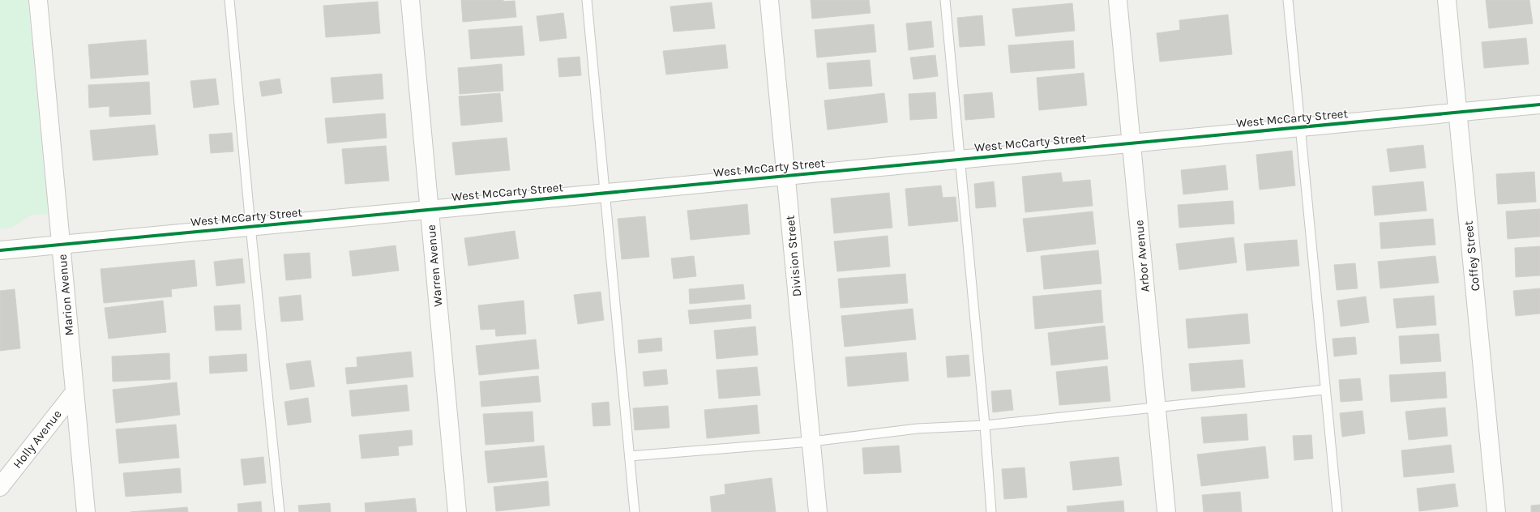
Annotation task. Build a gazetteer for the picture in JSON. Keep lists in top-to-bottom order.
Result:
{
  "streets": {
    "street": [
      "West McCarty Street",
      "Division Street",
      "Arbor Avenue",
      "Coffey Street",
      "Warren Avenue",
      "Marion Avenue",
      "Holly Avenue"
    ]
  },
  "crossings": [
    ["West McCarty Street", "Division Street"],
    ["West McCarty Street", "Arbor Avenue"],
    ["West McCarty Street", "Coffey Street"],
    ["West McCarty Street", "Warren Avenue"],
    ["West McCarty Street", "Marion Avenue"],
    ["Marion Avenue", "Holly Avenue"]
  ]
}
